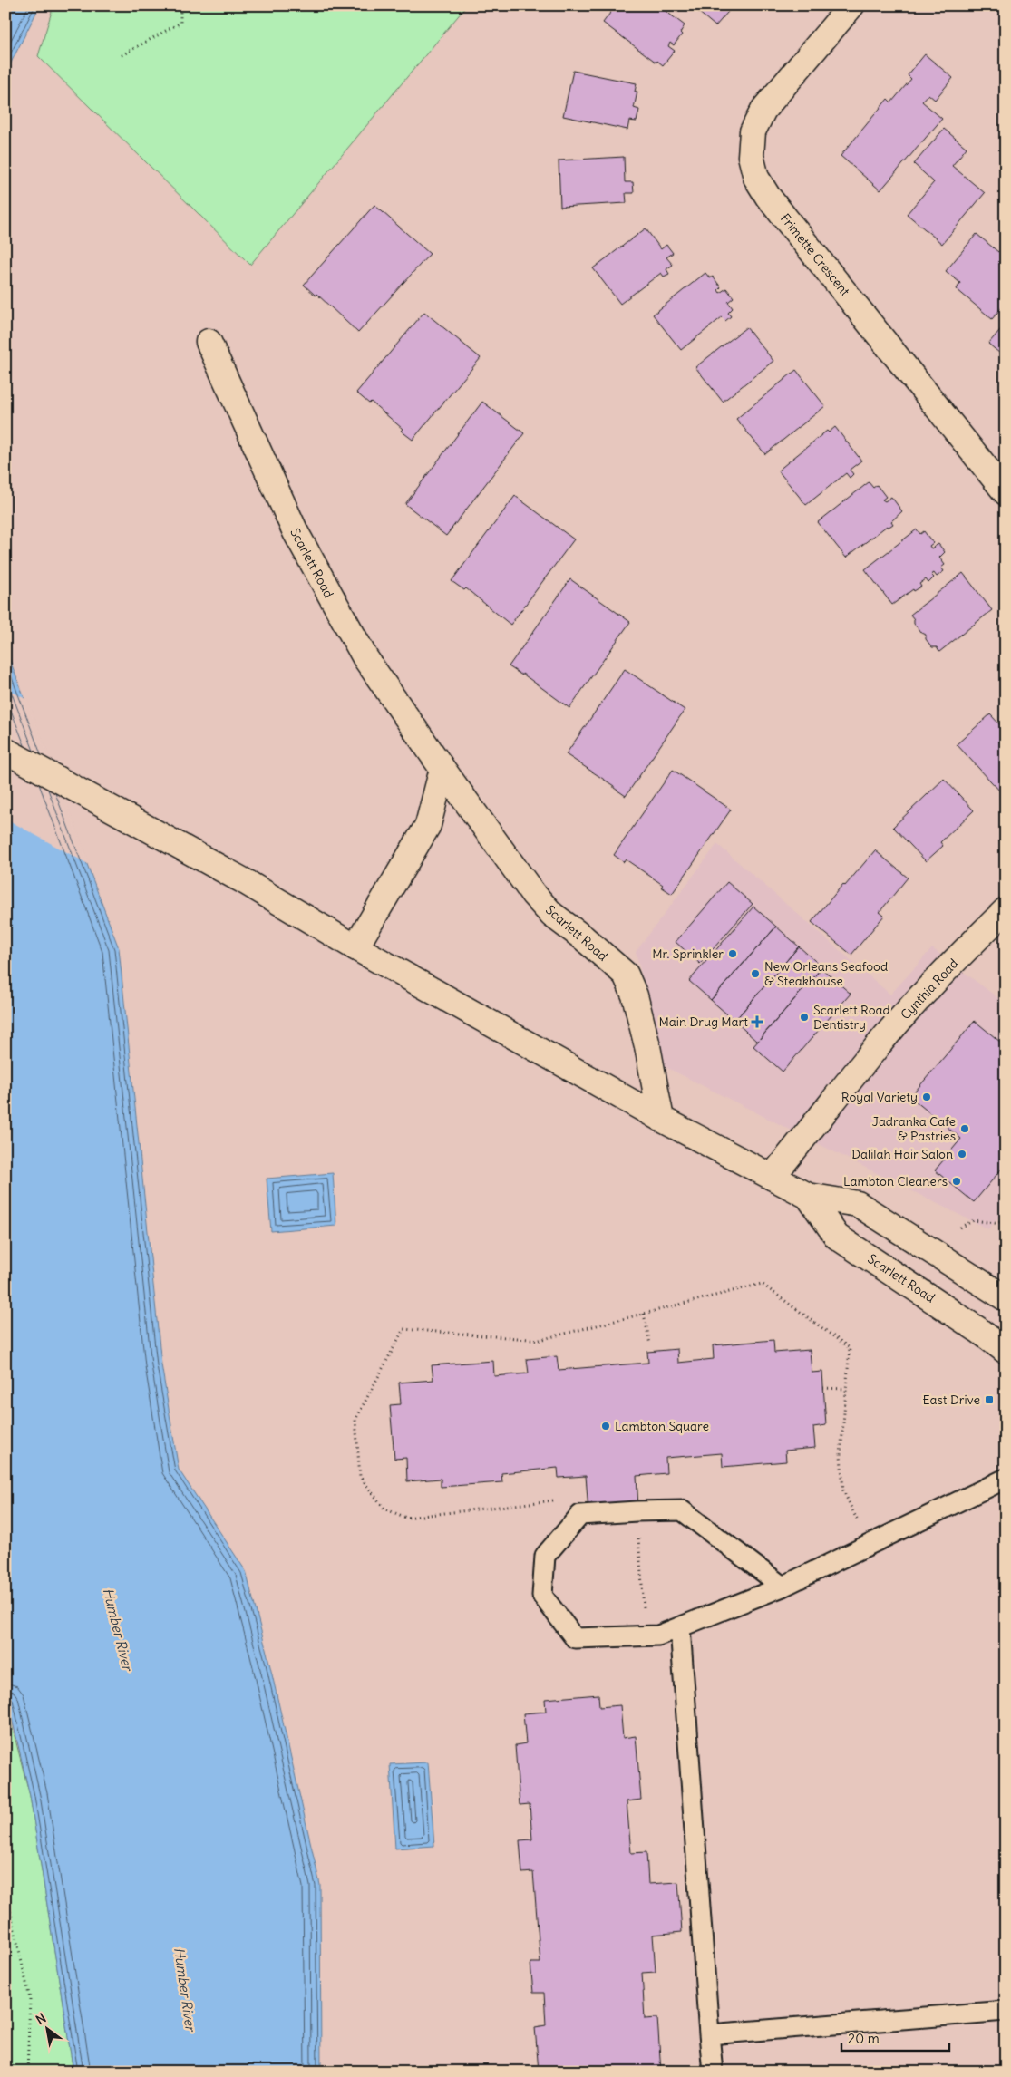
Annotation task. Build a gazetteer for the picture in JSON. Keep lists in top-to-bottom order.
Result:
{
  "streets": {
    "street": ["Frimette Crescent", "Scarlett Road", "Cynthia Road"]
  },
  "crossings": [
    ["Scarlett Road", "Cynthia Road"]
  ],
  "water": ["Humber River"],
  "places": {
    "other": [
      "Mr. Sprinkler",
      "New Orleans Seafood & Steakhouse",
      "Scarlett Road Dentistry",
      "Royal Variety",
      "Jadranka Cafe & Pastries",
      "Dalilah Hair Salon",
      "Lambton Cleaners",
      "Lambton Square"
    ],
    "health": ["Main Drug Mart"],
    "transit": ["East Drive"]
  },
  "scale_bar": "20 m",
  "north": "top left"
}
